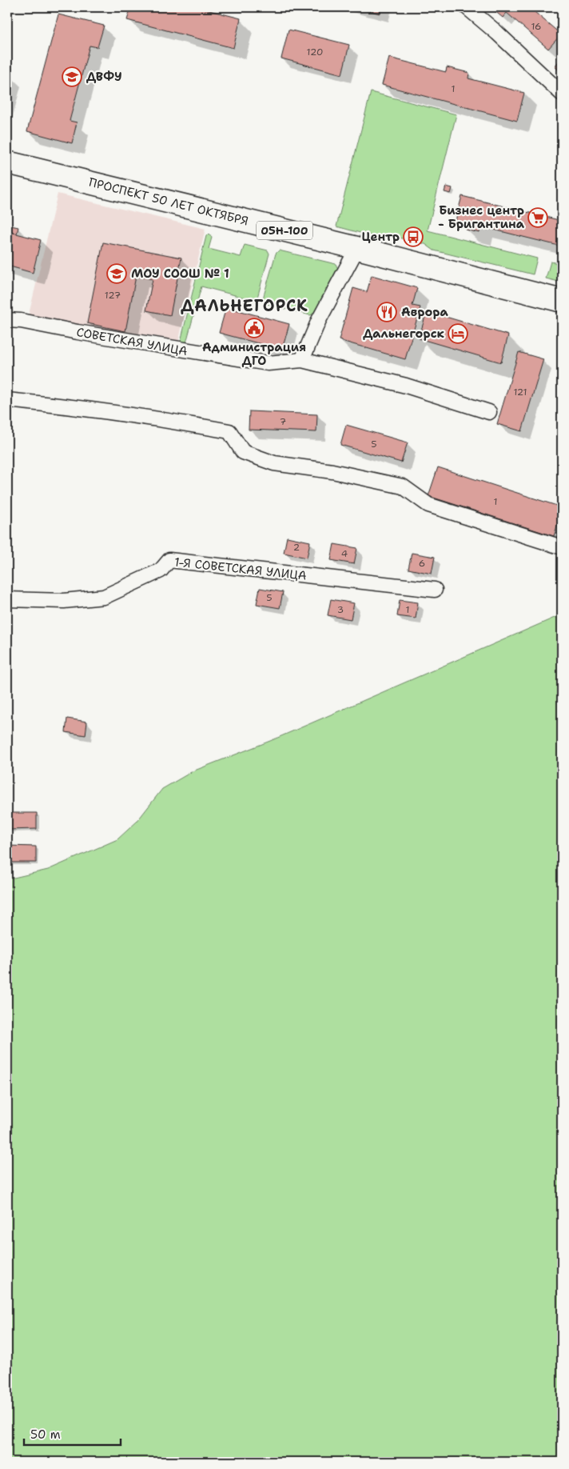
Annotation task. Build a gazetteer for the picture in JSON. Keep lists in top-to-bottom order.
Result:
{
  "streets": {
    "main road": ["ПРОСПЕКТ 50 ЛЕТ ОКТЯБРЯ", "05Н-100"],
    "street": ["СОВЕТСКАЯ УЛИЦА", "1-Я СОВЕТСКАЯ УЛИЦА"]
  },
  "districts": ["ДАЛЬНЕГОРСК"],
  "places": {
    "school or university": ["ДВФУ", "МОУ СООШ № 1"],
    "supermarket": ["Бизнес центр - Бригантина"],
    "bus stop": ["Центр"],
    "restaurant": ["Аврора"],
    "public building": ["Администрация ДГО"],
    "hotel": ["Дальнегорск"]
  },
  "house_numbers": [
    "16",
    "120",
    "1",
    "127",
    "121",
    "7",
    "5",
    "1",
    "2",
    "4",
    "6",
    "5",
    "3",
    "1"
  ],
  "scale_bar": "50 m"
}
